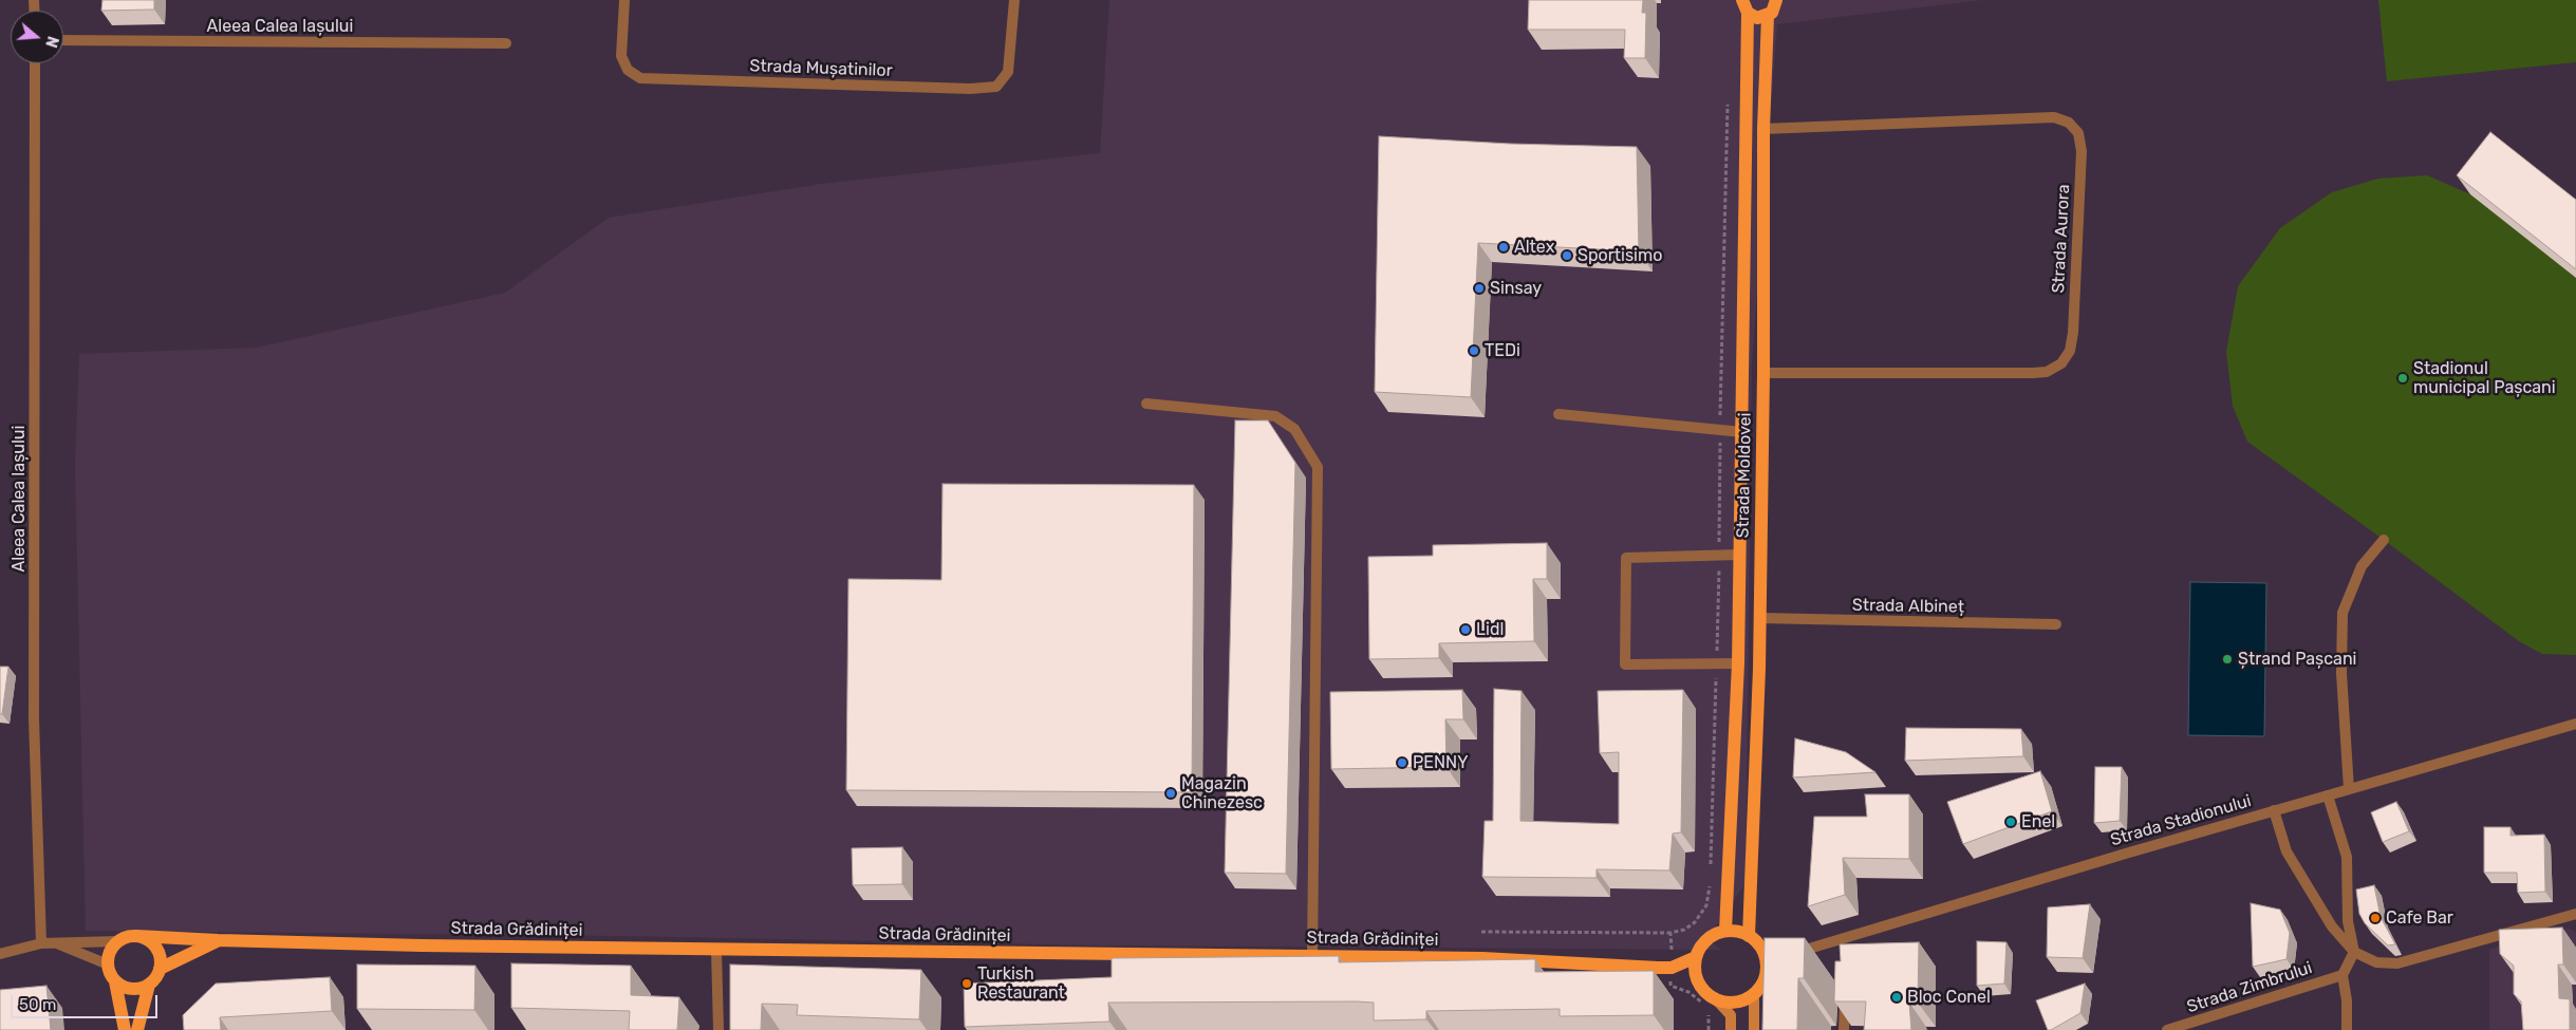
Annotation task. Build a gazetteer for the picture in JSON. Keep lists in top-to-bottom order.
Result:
{
  "streets": {
    "main road": ["Strada Moldovei", "Strada Grădiniței"],
    "street": [
      "Aleea Calea Iașului",
      "Strada Mușatinilor",
      "Strada Aurora",
      "Strada Albineț",
      "Strada Stadionului",
      "Strada Zimbrului"
    ]
  },
  "crossings": [
    ["Strada Aurora", "Strada Moldovei"],
    ["Strada Moldovei", "Strada Albineț"],
    ["Strada Moldovei", "Strada Grădiniței"]
  ],
  "places": [
    "Altex",
    "Sportisimo",
    "Sinsay",
    "TEDi",
    "Stadionul municipal Pașcani",
    "Lidl",
    "Ștrand Pașcani",
    "PENNY",
    "Magazin Chinezesc",
    "Enel",
    "Cafe Bar",
    "Turkish Restaurant",
    "Bloc Conel"
  ],
  "scale_bar": "50 m",
  "north": "right"
}
